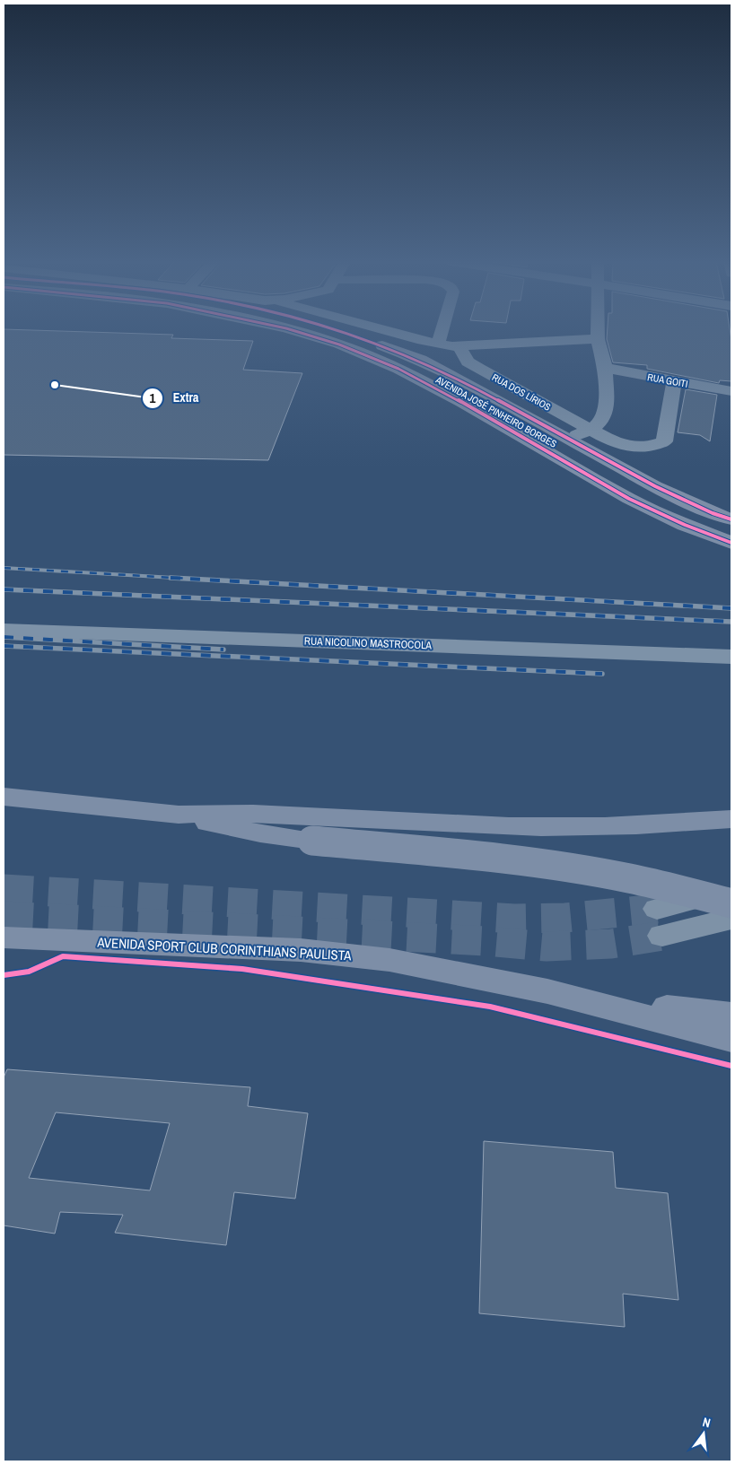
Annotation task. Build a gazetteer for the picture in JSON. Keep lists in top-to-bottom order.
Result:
{
  "streets": {
    "main road": ["AVENIDA JOSÉ PINHEIRO BORGES", "AVENIDA SPORT CLUB CORINTHIANS PAULISTA"],
    "street": ["RUA GOITI", "RUA DOS LÍRIOS", "RUA NICOLINO MASTROCOLA"]
  },
  "crossings": [
    ["RUA GOITI", "RUA DOS LÍRIOS"]
  ],
  "places": ["Extra"],
  "north": "top"
}
